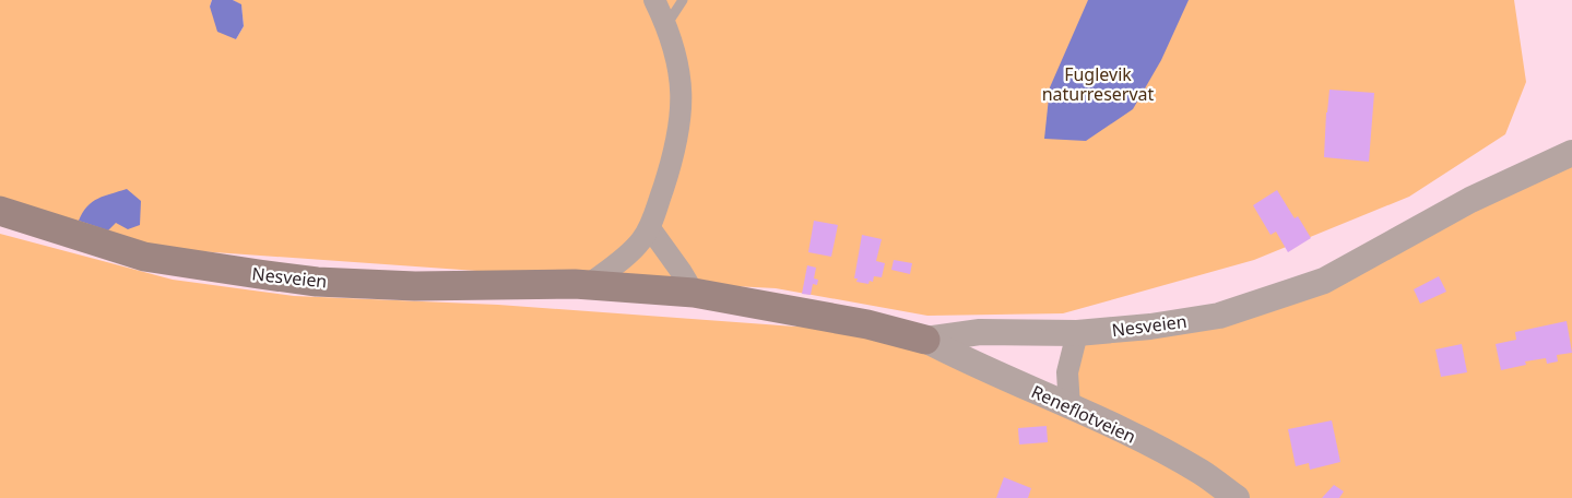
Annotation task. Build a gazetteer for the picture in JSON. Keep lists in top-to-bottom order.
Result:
{
  "streets": {
    "main road": ["Nesveien"],
    "street": ["Reneflotveien"]
  },
  "crossings": [
    ["Nesveien", "Reneflotveien"]
  ],
  "parks": ["Fuglevik naturreservat"]
}
